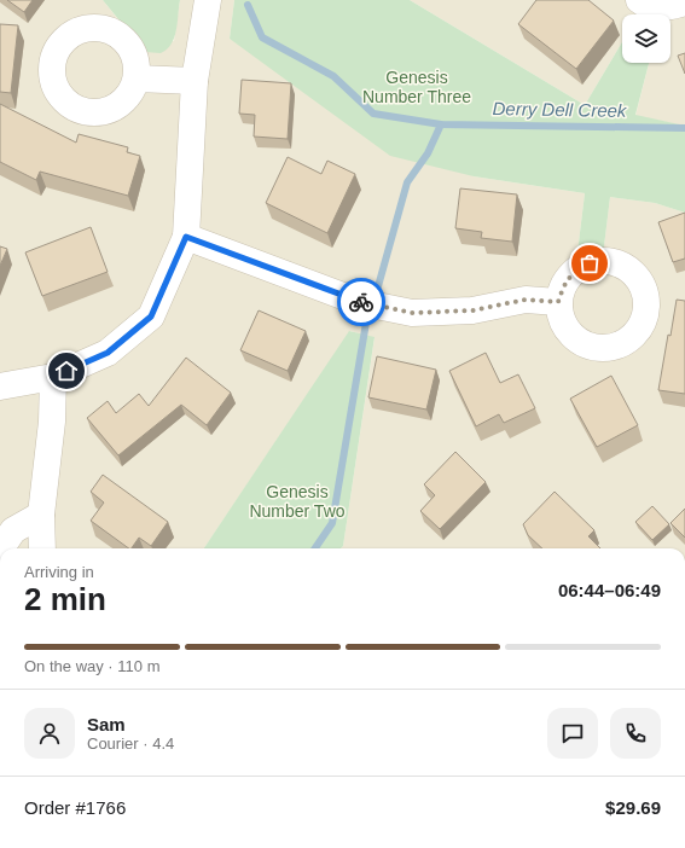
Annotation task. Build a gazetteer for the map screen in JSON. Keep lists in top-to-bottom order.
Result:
{
  "water": ["Derry Dell Creek"],
  "parks": ["Genesis Number Three", "Genesis Number Two"],
  "page": {
    "heading": ["2 min", "Arriving in", "06:44–06:49"],
    "panel": [
      "Sam",
      "Courier · 4.4",
      "Order #1766",
      "$29.69"
    ],
    "bar": "On the way · 110 m"
  }
}
